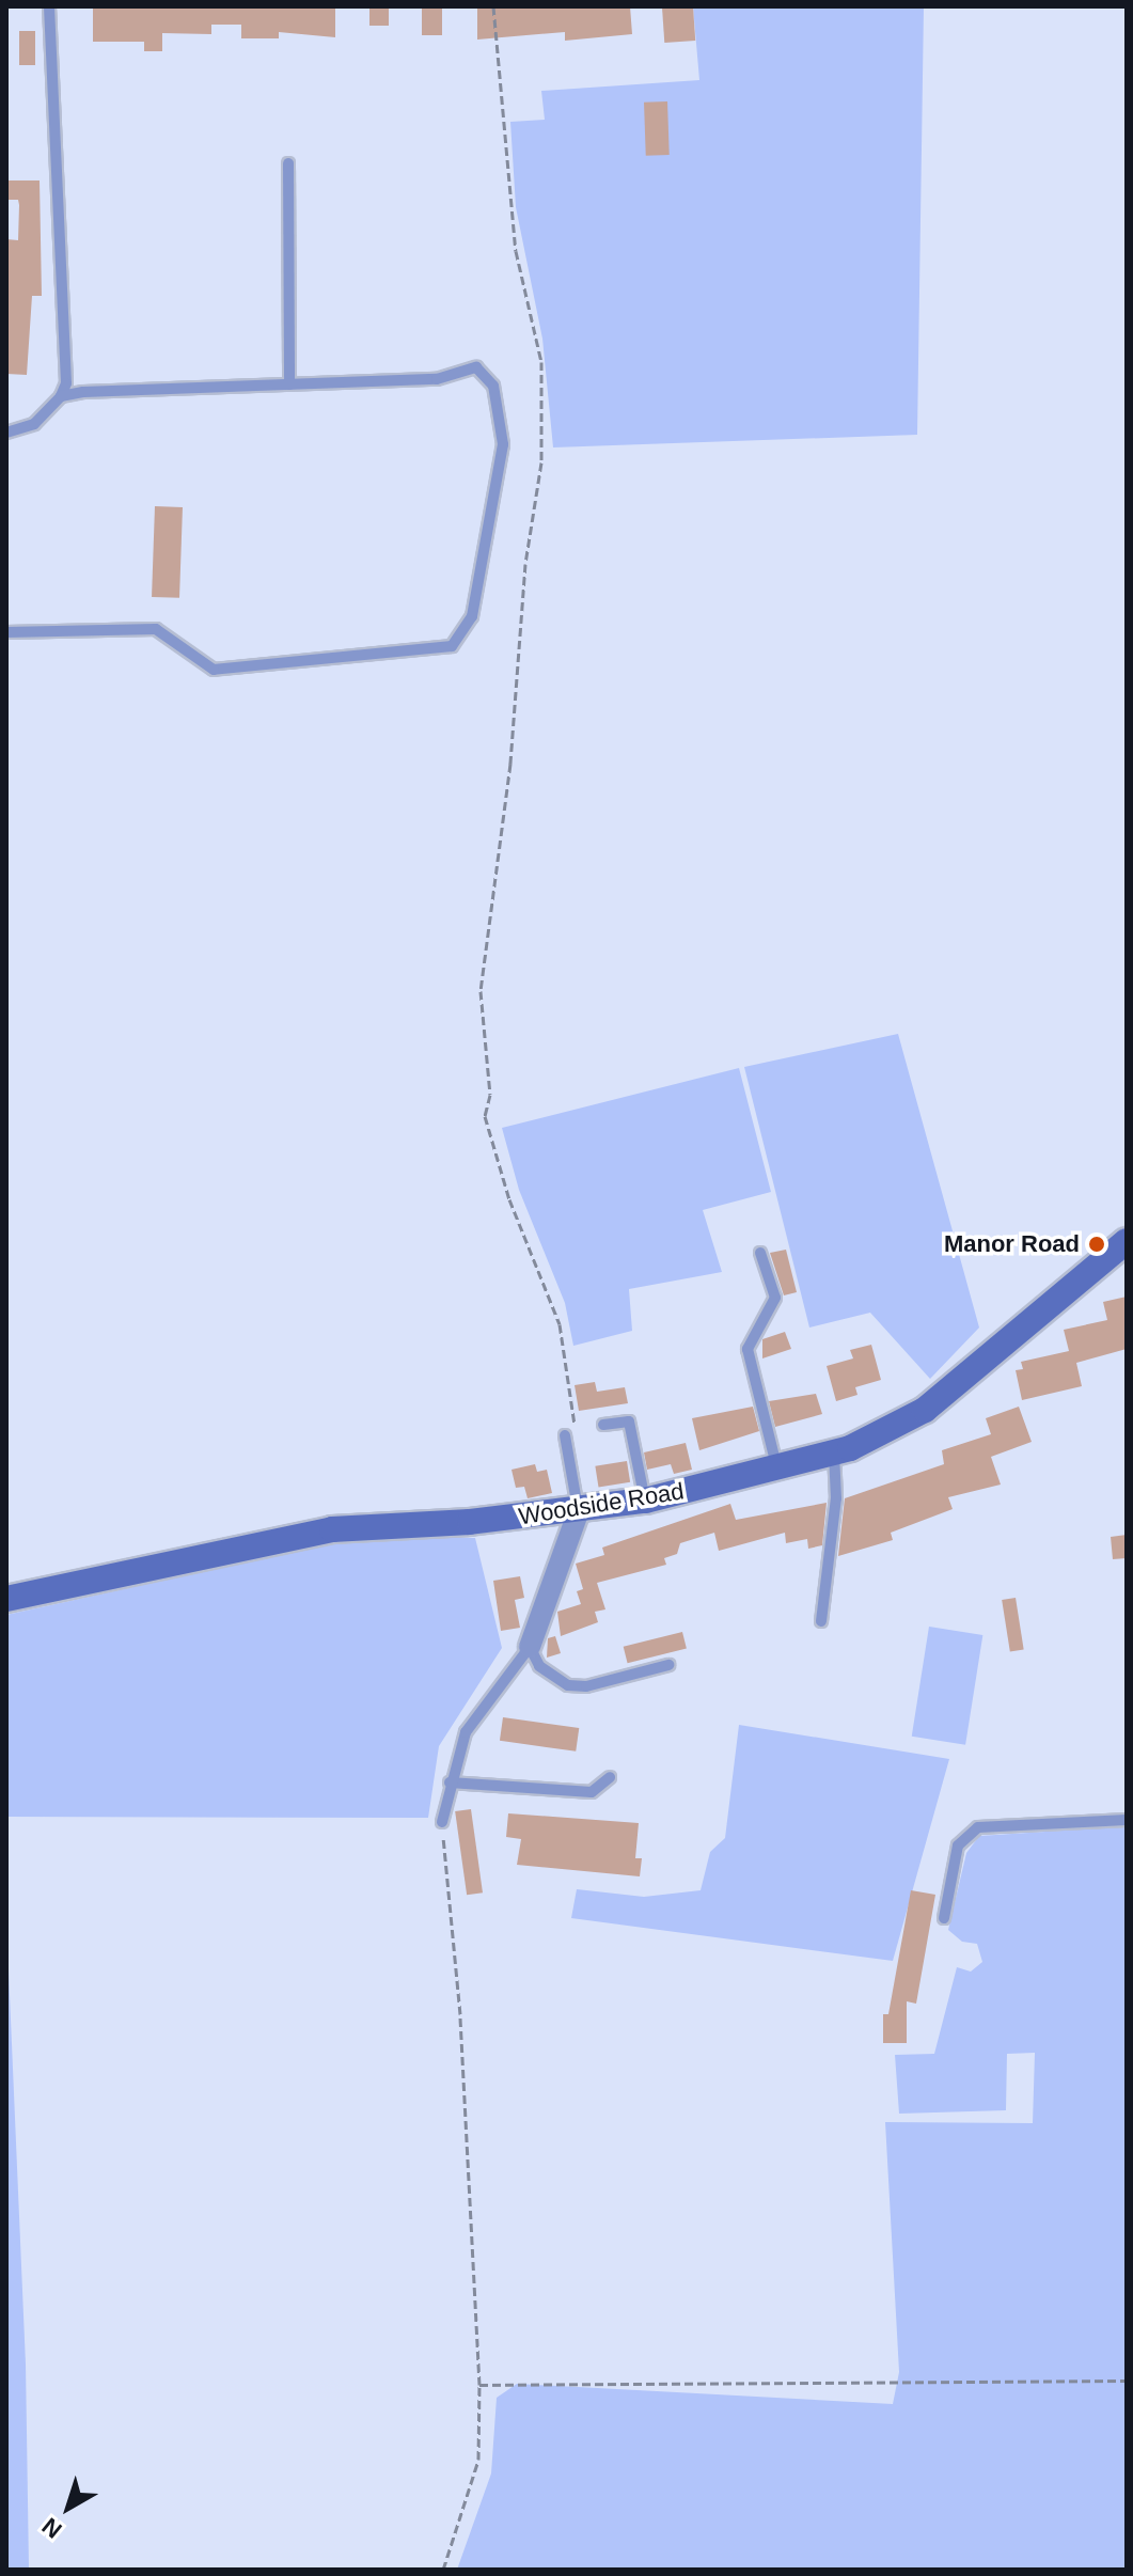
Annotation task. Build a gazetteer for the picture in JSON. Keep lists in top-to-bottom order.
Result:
{
  "streets": {
    "street": ["Woodside Road"]
  },
  "places": ["Manor Road"],
  "north": "bottom left"
}
